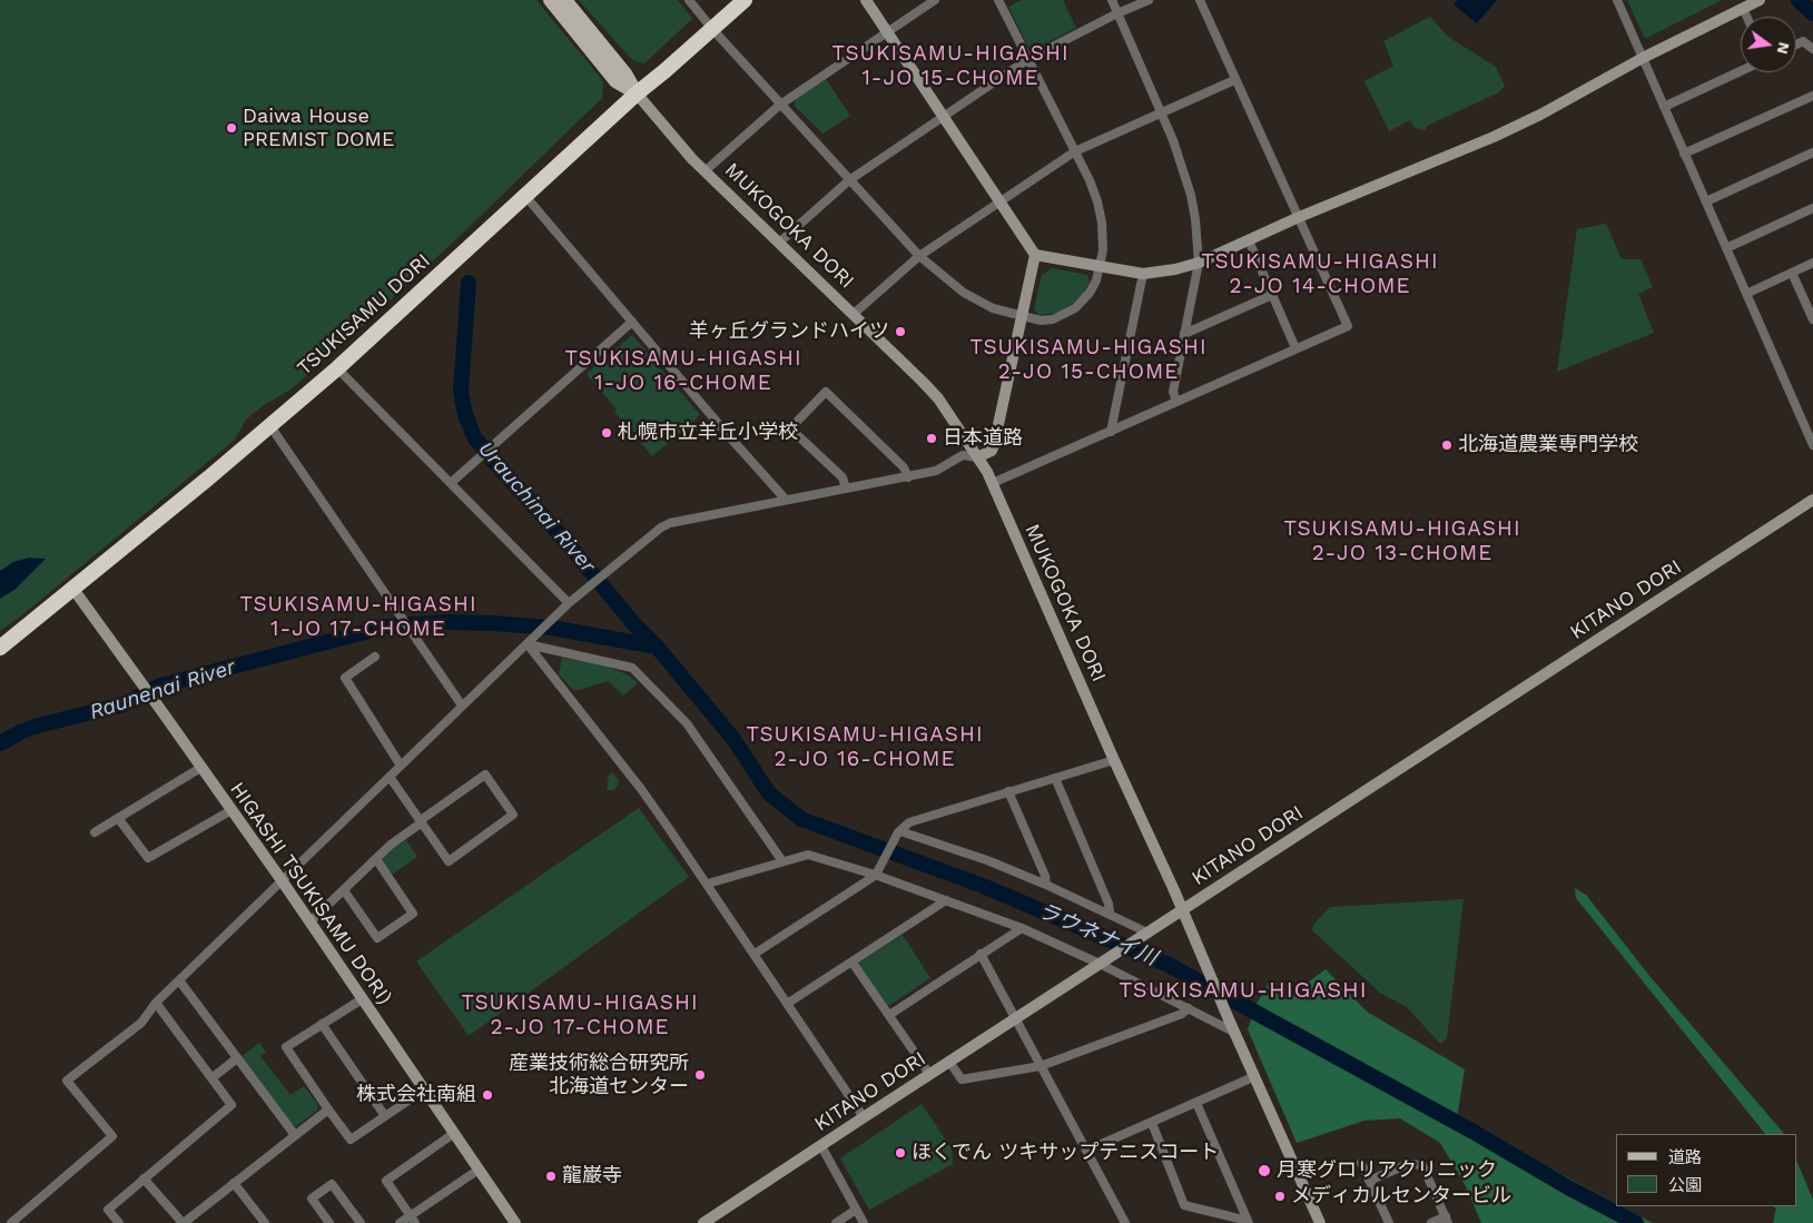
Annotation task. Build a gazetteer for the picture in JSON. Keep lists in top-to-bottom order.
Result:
{
  "streets": {
    "highway": ["TSUKISAMU DORI"],
    "street": ["MUKOGOKA DORI", "KITANO DORI", "HIGASHI TSUKISAMU DORI)"]
  },
  "crossings": [
    ["MUKOGOKA DORI", "TSUKISAMU DORI"],
    ["MUKOGOKA DORI", "KITANO DORI"],
    ["TSUKISAMU DORI", "HIGASHI TSUKISAMU DORI)"]
  ],
  "districts": [
    "TSUKISAMU-HIGASHI 1-JO 15-CHOME",
    "TSUKISAMU-HIGASHI 2-JO 14-CHOME",
    "TSUKISAMU-HIGASHI 2-JO 15-CHOME",
    "TSUKISAMU-HIGASHI 1-JO 16-CHOME",
    "TSUKISAMU-HIGASHI 2-JO 13-CHOME",
    "TSUKISAMU-HIGASHI 1-JO 17-CHOME",
    "TSUKISAMU-HIGASHI 2-JO 16-CHOME",
    "TSUKISAMU-HIGASHI",
    "TSUKISAMU-HIGASHI 2-JO 17-CHOME"
  ],
  "water": ["Urauchinai River", "Raunenai River", "ラウネナイ川"],
  "places": [
    "Daiwa House PREMIST DOME",
    "羊ヶ丘グランドハイツ",
    "札幌市立羊丘小学校",
    "日本道路",
    "北海道農業専門学校",
    "産業技術総合研究所 北海道センター",
    "株式会社南組",
    "ほくでん ツキサップテニスコート",
    "月寒グロリアクリニック",
    "龍巌寺",
    "メディカルセンタービル"
  ],
  "legend": ["道路", "公園"],
  "north": "right"
}
